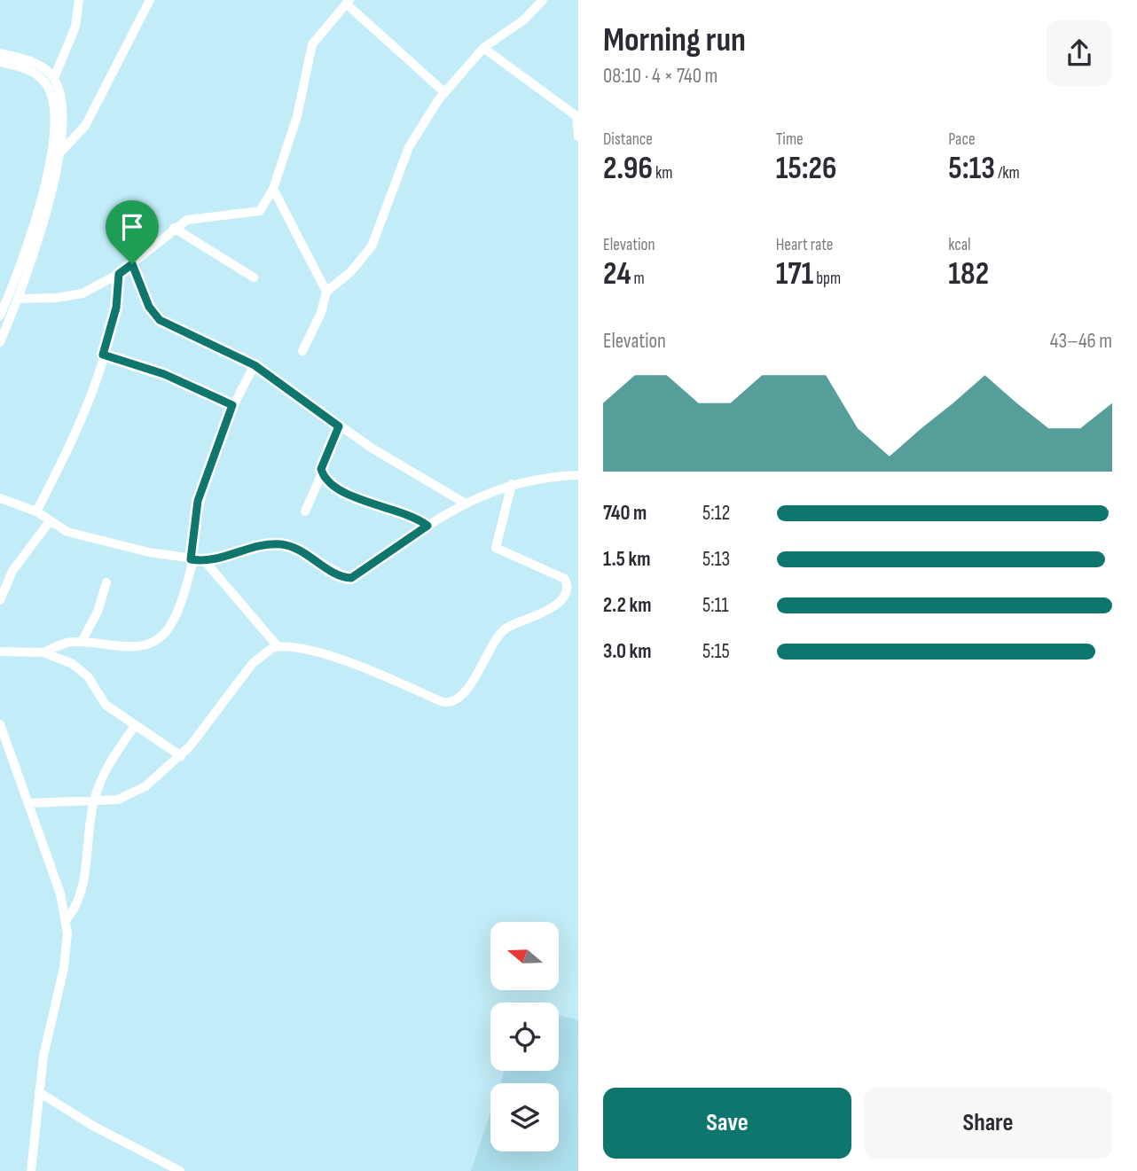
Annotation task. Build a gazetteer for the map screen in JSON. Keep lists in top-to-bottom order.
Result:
{
  "north": "left",
  "page": {
    "heading": ["Morning run", "08:10 · 4 × 740 m"],
    "stats": [
      ["Distance", "2.96 km"],
      ["Time", "15:26"],
      ["Pace", "5:13 /km"],
      ["Elevation", "24 m"],
      ["Heart rate", "171 bpm"],
      ["kcal", "182"]
    ],
    "chart": ["Elevation", "43–46 m"],
    "list": [
      {
        "name": "740 m",
        "note": "5:12"
      },
      {
        "name": "1.5 km",
        "note": "5:13"
      },
      {
        "name": "2.2 km",
        "note": "5:11"
      },
      {
        "name": "3.0 km",
        "note": "5:15"
      }
    ],
    "buttons": ["Save", "Share"]
  }
}
